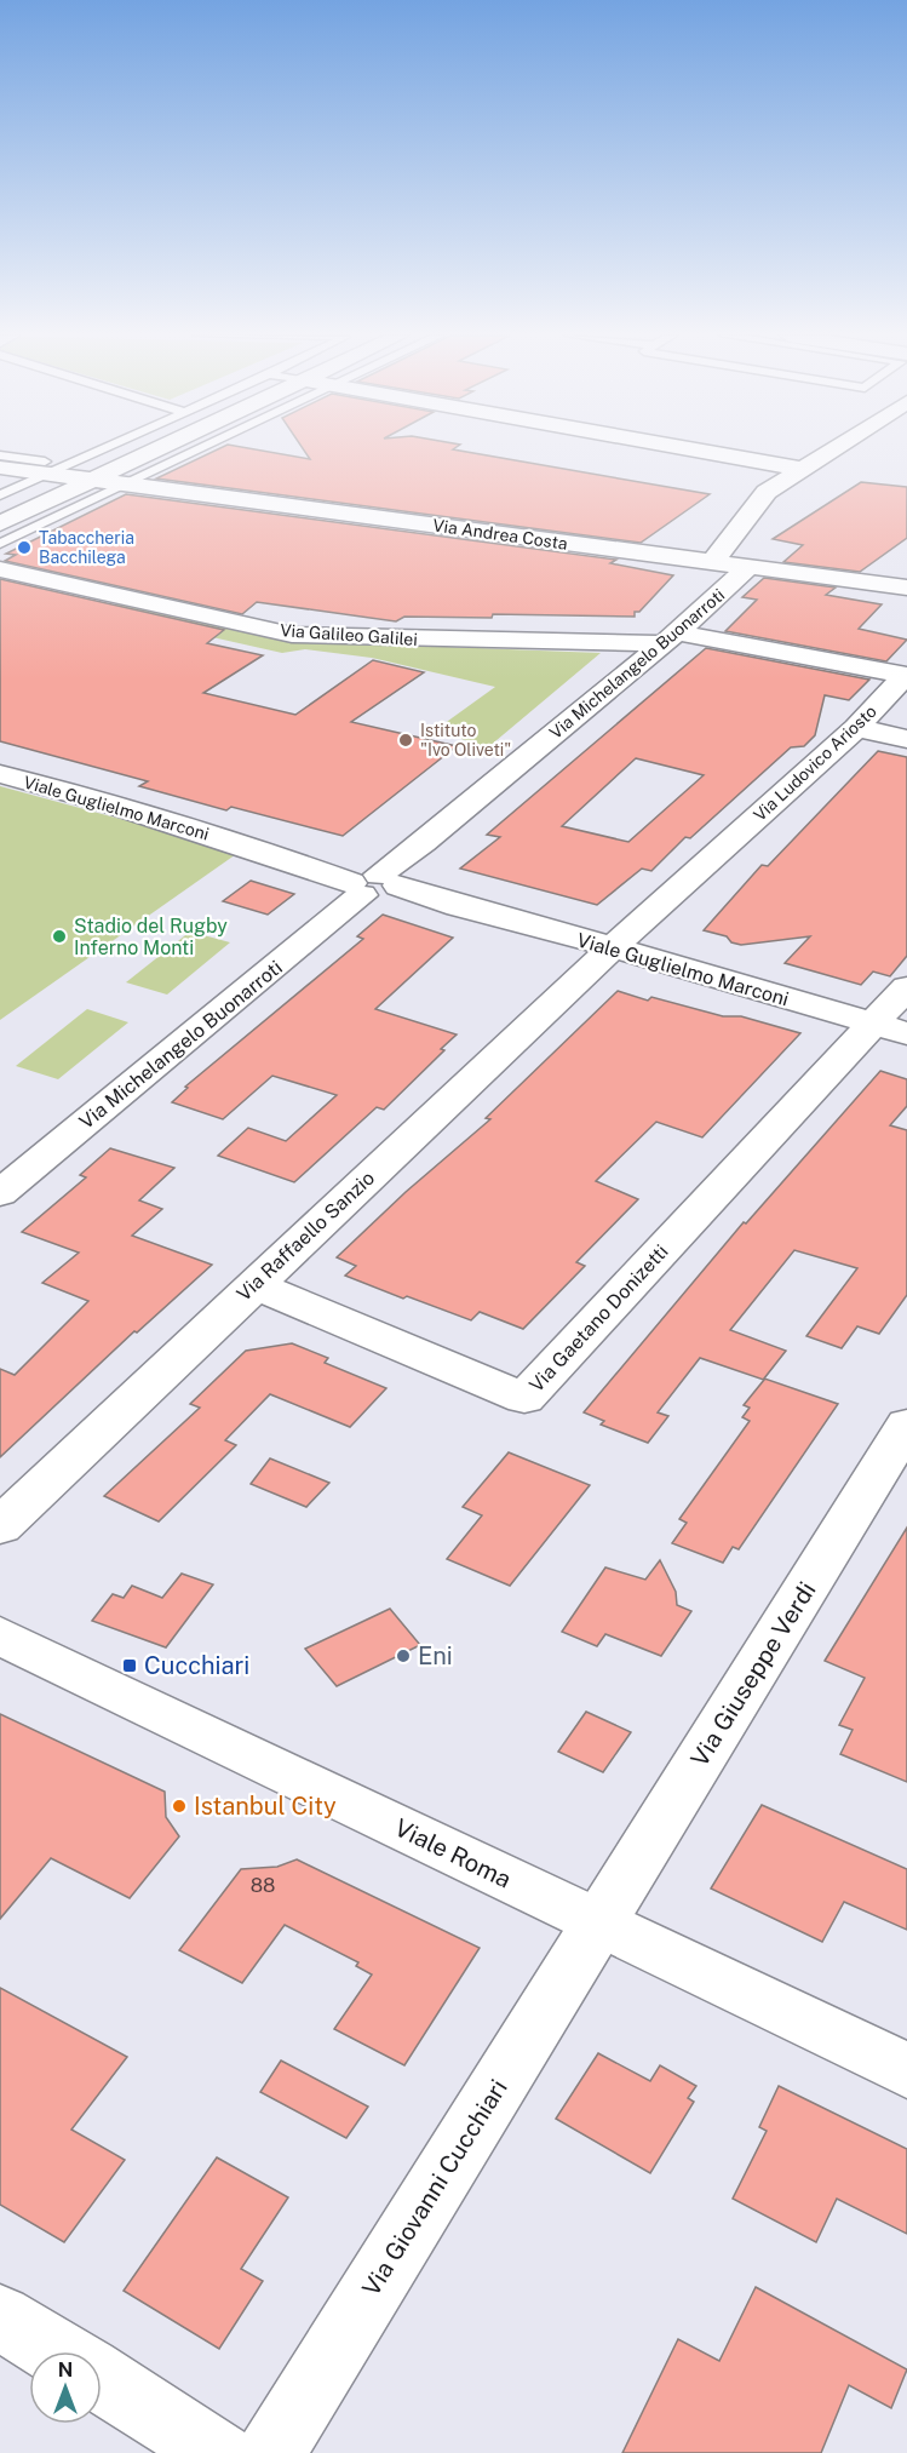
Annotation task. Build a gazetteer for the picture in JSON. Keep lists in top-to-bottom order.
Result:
{
  "streets": {
    "street": [
      "Via Andrea Costa",
      "Via Galileo Galilei",
      "Via Michelangelo Buonarroti",
      "Via Ludovico Ariosto",
      "Viale Guglielmo Marconi",
      "Via Raffaello Sanzio",
      "Via Gaetano Donizetti",
      "Via Giuseppe Verdi",
      "Viale Roma",
      "Via Giovanni Cucchiari"
    ]
  },
  "crossings": [
    ["Via Andrea Costa", "Via Michelangelo Buonarroti"],
    ["Via Galileo Galilei", "Via Michelangelo Buonarroti"],
    ["Via Galileo Galilei", "Via Ludovico Ariosto"],
    ["Via Michelangelo Buonarroti", "Via Ludovico Ariosto"],
    ["Via Michelangelo Buonarroti", "Viale Guglielmo Marconi"],
    ["Via Ludovico Ariosto", "Viale Guglielmo Marconi"],
    ["Via Ludovico Ariosto", "Via Raffaello Sanzio"],
    ["Viale Guglielmo Marconi", "Via Raffaello Sanzio"],
    ["Viale Guglielmo Marconi", "Via Gaetano Donizetti"],
    ["Via Raffaello Sanzio", "Via Gaetano Donizetti"],
    ["Via Giuseppe Verdi", "Viale Roma"],
    ["Via Giuseppe Verdi", "Via Giovanni Cucchiari"],
    ["Viale Roma", "Via Giovanni Cucchiari"]
  ],
  "places": {
    "other": [
      "Tabaccheria Bacchilega",
      "Istituto \"Ivo Oliveti\"",
      "Stadio del Rugby Inferno Monti",
      "Eni",
      "Istanbul City"
    ],
    "transit": ["Cucchiari"]
  },
  "house_numbers": ["88"],
  "north": "top"
}
